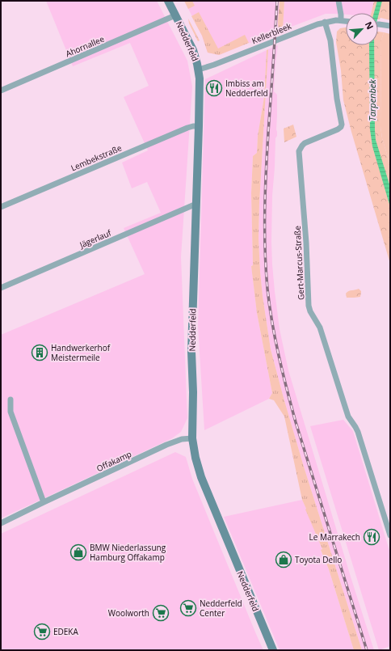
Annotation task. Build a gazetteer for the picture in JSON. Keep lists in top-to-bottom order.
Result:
{
  "streets": {
    "main road": ["Nedderfeld"],
    "street": [
      "Kellerbleek",
      "Ahornallee",
      "Lembekstraße",
      "Jägerlauf",
      "Gert-Marcus-Straße",
      "Offakamp"
    ]
  },
  "crossings": [
    ["Kellerbleek", "Nedderfeld"],
    ["Kellerbleek", "Gert-Marcus-Straße"],
    ["Nedderfeld", "Ahornallee"],
    ["Nedderfeld", "Lembekstraße"],
    ["Nedderfeld", "Jägerlauf"],
    ["Nedderfeld", "Offakamp"]
  ],
  "water": ["Tarpenbek"],
  "places": {
    "restaurant": ["Imbiss am Nedderfeld", "Le Marrakech"],
    "building": ["Handwerkerhof Meistermeile"],
    "shop": ["BMW Niederlassung Hamburg Offakamp", "Toyota Dello"],
    "supermarket": ["Nedderfeld Center", "Woolworth", "EDEKA"]
  },
  "north": "top right"
}
